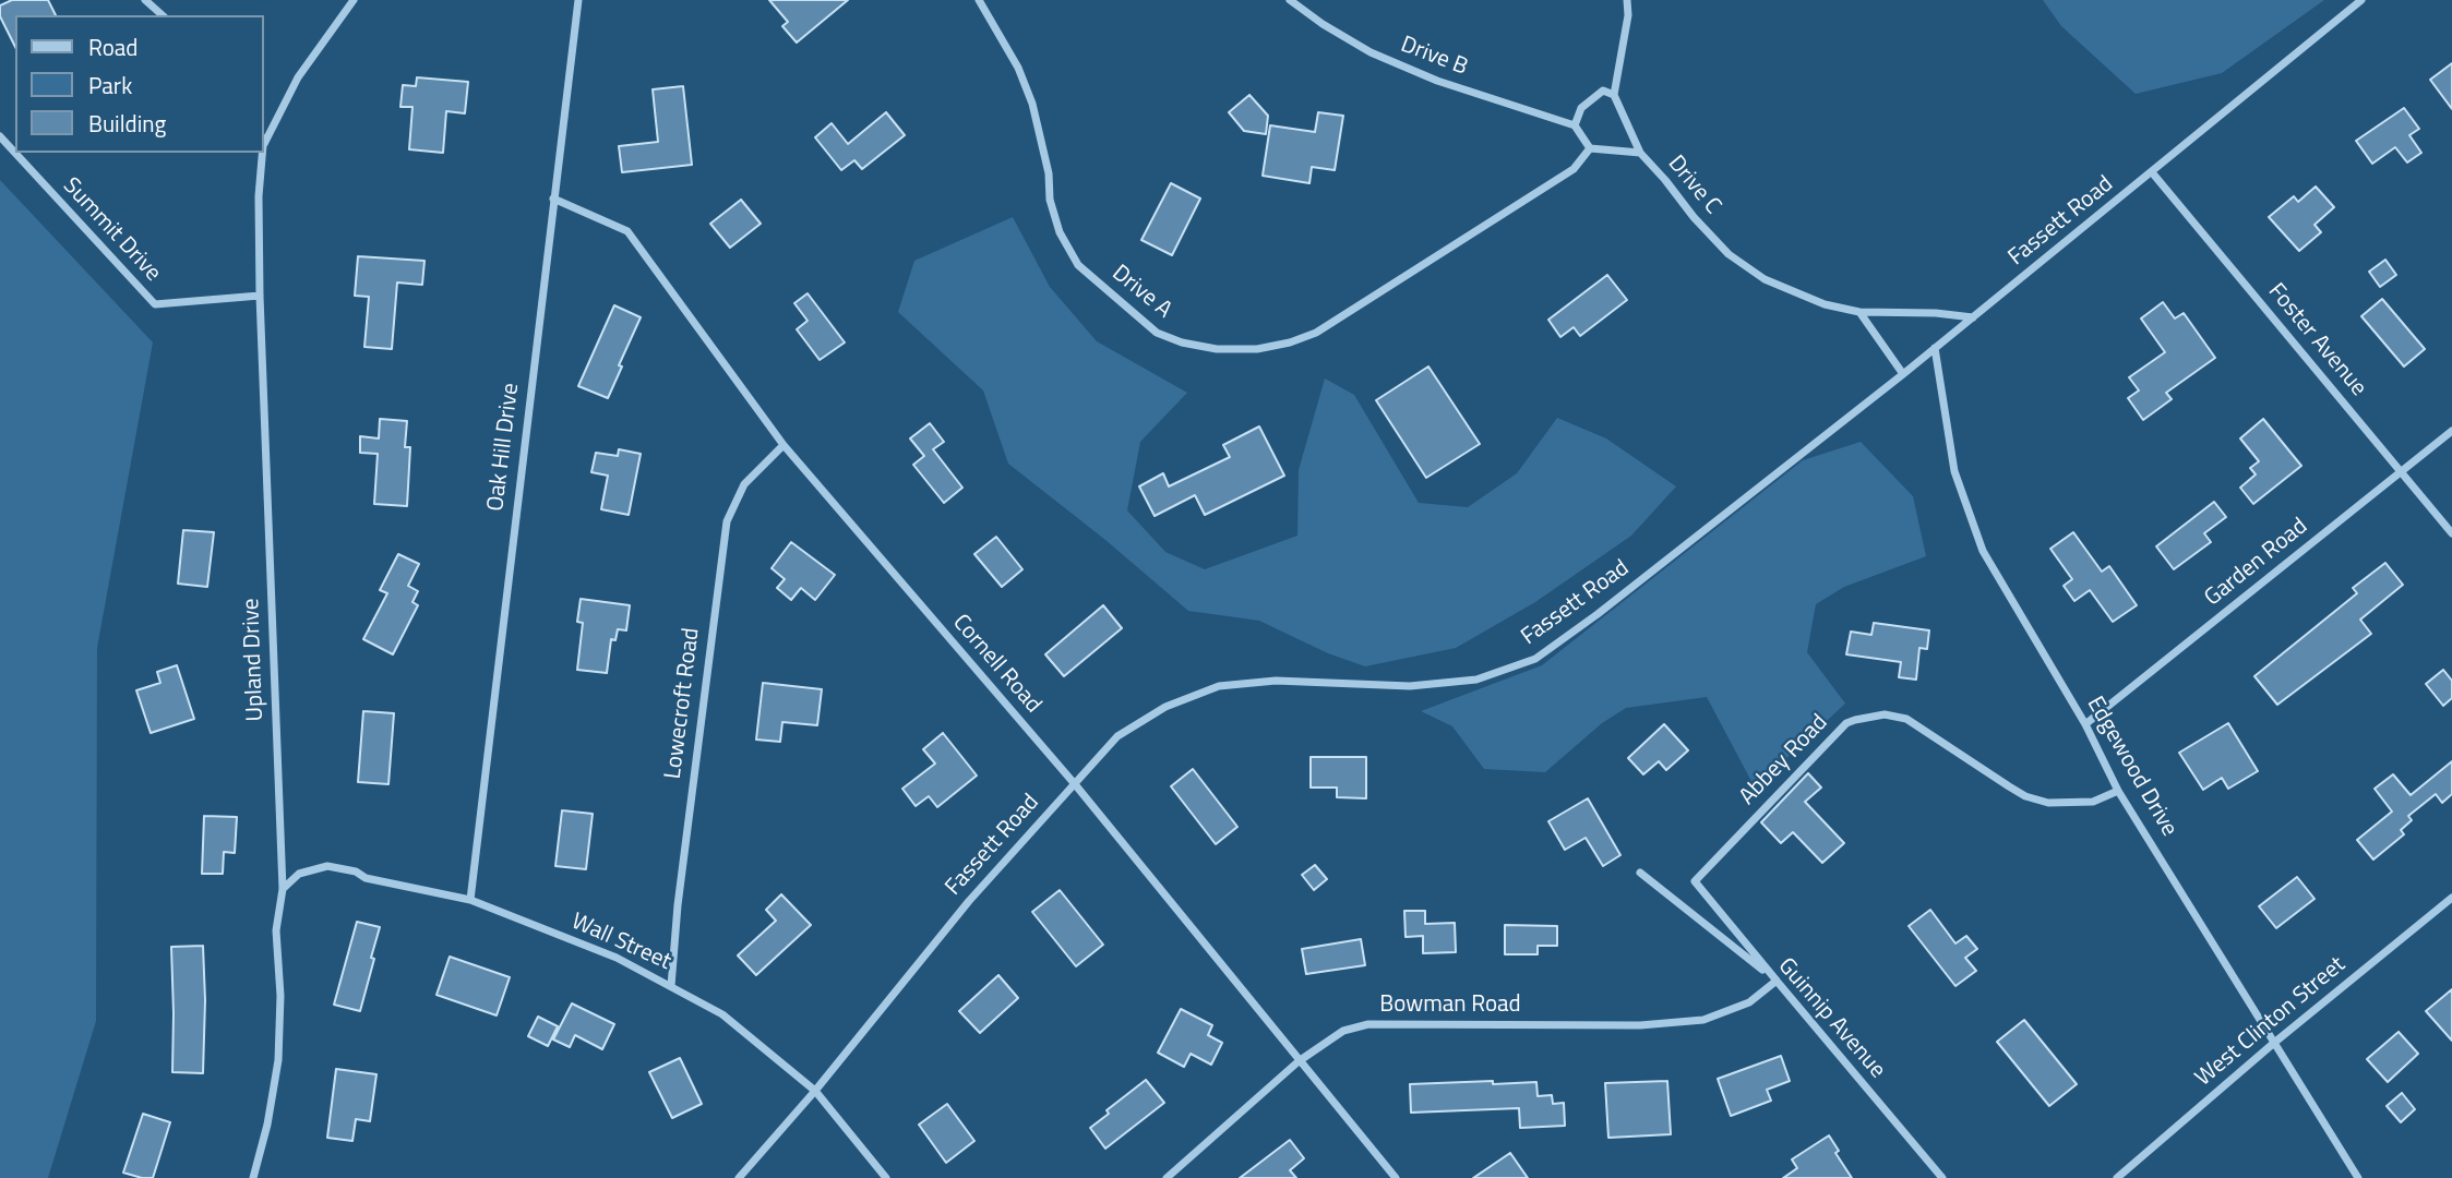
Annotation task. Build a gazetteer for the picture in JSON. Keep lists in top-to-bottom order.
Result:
{
  "streets": {
    "street": [
      "Drive B",
      "Drive C",
      "Fassett Road",
      "Summit Drive",
      "Drive A",
      "Foster Avenue",
      "Oak Hill Drive",
      "Garden Road",
      "Upland Drive",
      "Cornell Road",
      "Lowecroft Road",
      "Abbey Road",
      "Edgewood Drive",
      "Wall Street",
      "Bowman Road",
      "Guinnip Avenue",
      "West Clinton Street"
    ]
  },
  "crossings": [
    ["Drive C", "Fassett Road"],
    ["Fassett Road", "Foster Avenue"],
    ["Fassett Road", "Cornell Road"],
    ["Fassett Road", "Edgewood Drive"],
    ["Fassett Road", "Wall Street"],
    ["Summit Drive", "Upland Drive"],
    ["Foster Avenue", "Garden Road"],
    ["Oak Hill Drive", "Cornell Road"],
    ["Oak Hill Drive", "Wall Street"],
    ["Garden Road", "Edgewood Drive"],
    ["Upland Drive", "Wall Street"],
    ["Cornell Road", "Lowecroft Road"],
    ["Cornell Road", "Bowman Road"],
    ["Lowecroft Road", "Wall Street"],
    ["Abbey Road", "Edgewood Drive"],
    ["Abbey Road", "Bowman Road"],
    ["Abbey Road", "Guinnip Avenue"],
    ["Edgewood Drive", "West Clinton Street"],
    ["Bowman Road", "Guinnip Avenue"]
  ],
  "legend": ["Road", "Park", "Building"]
}
